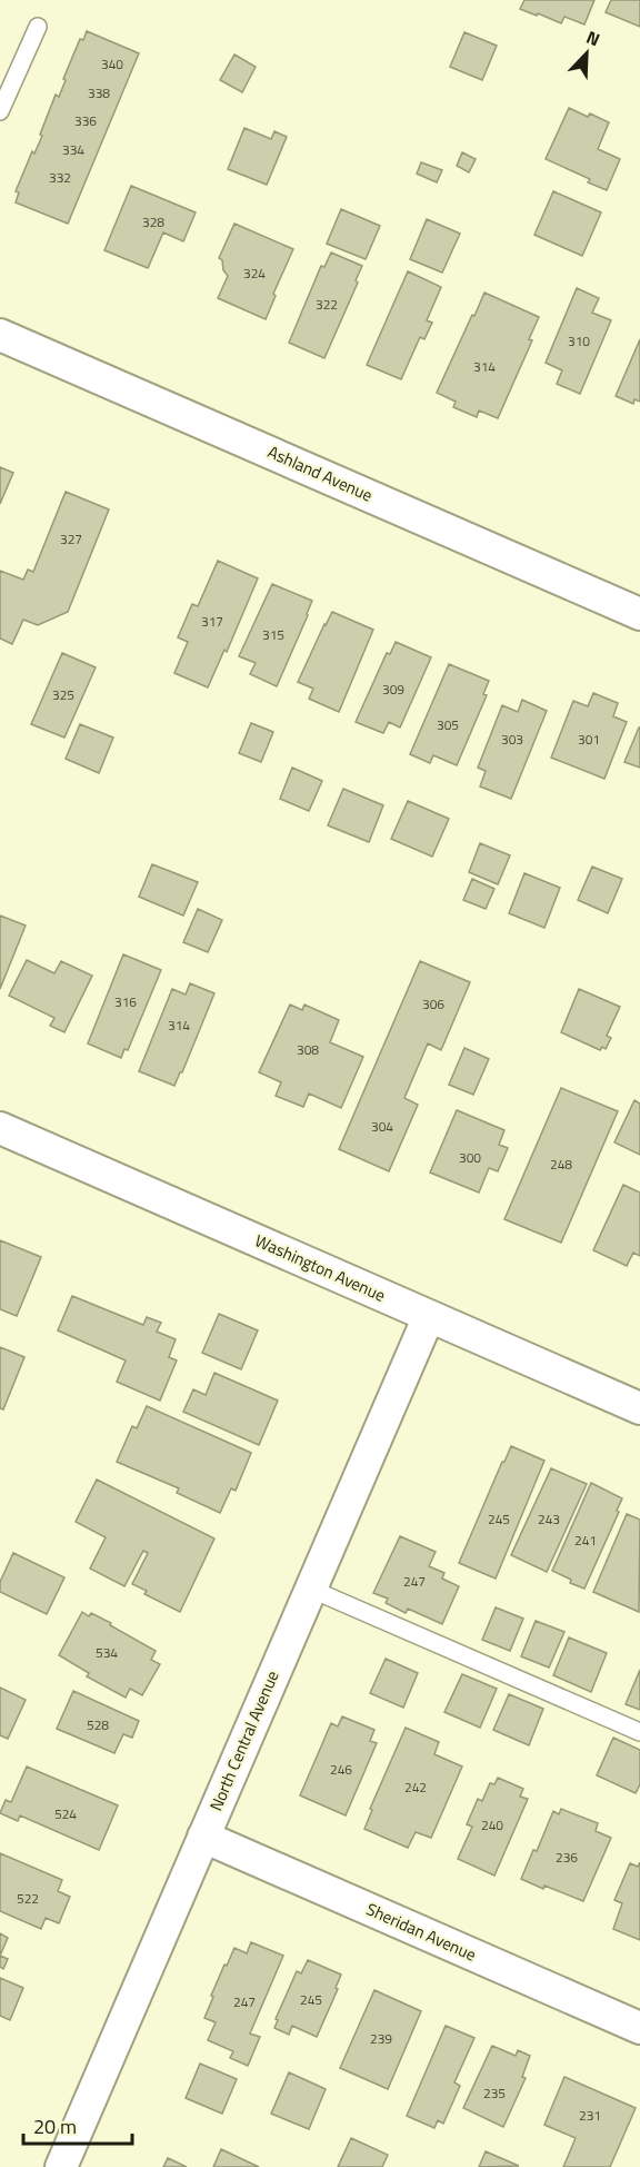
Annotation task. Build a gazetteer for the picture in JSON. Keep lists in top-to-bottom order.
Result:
{
  "streets": {
    "street": [
      "Ashland Avenue",
      "Washington Avenue",
      "North Central Avenue",
      "Sheridan Avenue"
    ]
  },
  "crossings": [
    ["Washington Avenue", "North Central Avenue"],
    ["North Central Avenue", "Sheridan Avenue"]
  ],
  "house_numbers": [
    "340",
    "338",
    "336",
    "334",
    "332",
    "328",
    "324",
    "322",
    "310",
    "314",
    "327",
    "317",
    "315",
    "309",
    "325",
    "305",
    "303",
    "301",
    "316",
    "306",
    "314",
    "308",
    "304",
    "300",
    "248",
    "245",
    "243",
    "241",
    "247",
    "534",
    "528",
    "246",
    "242",
    "524",
    "240",
    "236",
    "522",
    "245",
    "247",
    "239",
    "235",
    "231"
  ],
  "scale_bar": "20 m",
  "north": "top right"
}
